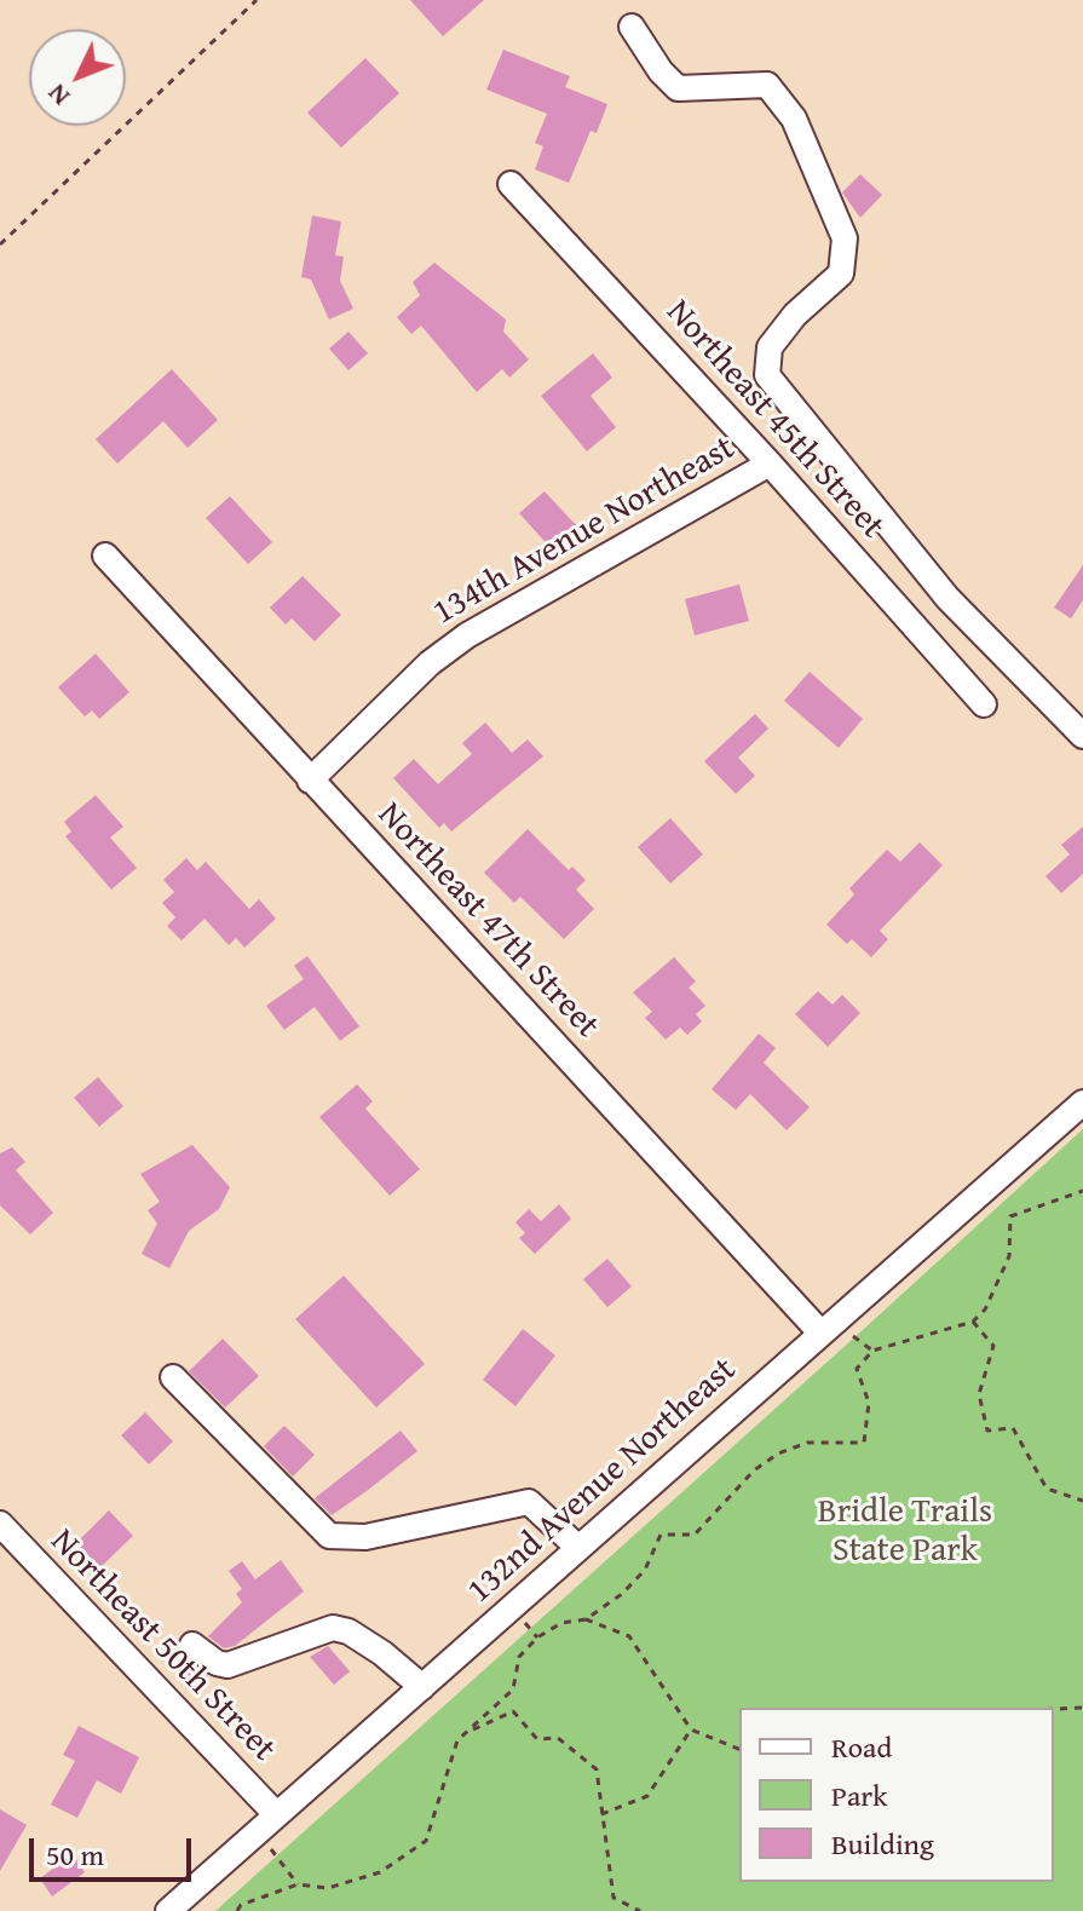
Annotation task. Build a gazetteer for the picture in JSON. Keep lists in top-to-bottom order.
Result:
{
  "streets": {
    "street": [
      "Northeast 45th Street",
      "134th Avenue Northeast",
      "Northeast 47th Street",
      "132nd Avenue Northeast",
      "Northeast 50th Street"
    ]
  },
  "crossings": [
    ["Northeast 45th Street", "134th Avenue Northeast"],
    ["134th Avenue Northeast", "Northeast 47th Street"],
    ["Northeast 47th Street", "132nd Avenue Northeast"],
    ["132nd Avenue Northeast", "Northeast 50th Street"]
  ],
  "parks": ["Bridle Trails State Park"],
  "legend": ["Road", "Park", "Building"],
  "scale_bar": "50 m",
  "north": "bottom left"
}
